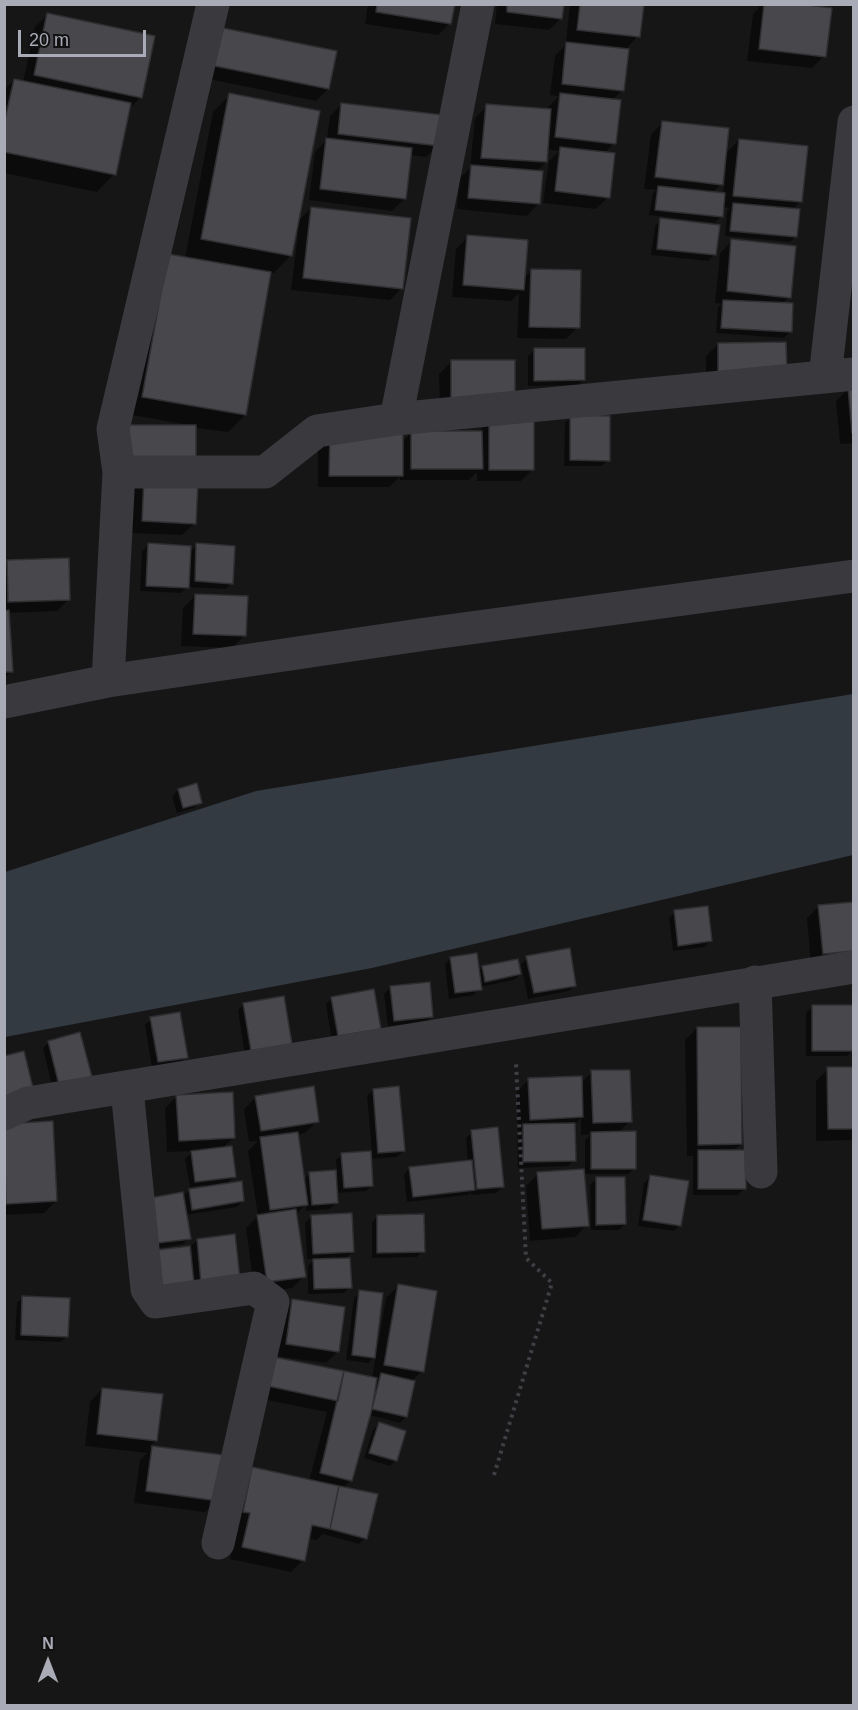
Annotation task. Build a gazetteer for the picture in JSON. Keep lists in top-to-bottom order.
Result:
{
  "scale_bar": "20 m",
  "north": "top"
}
